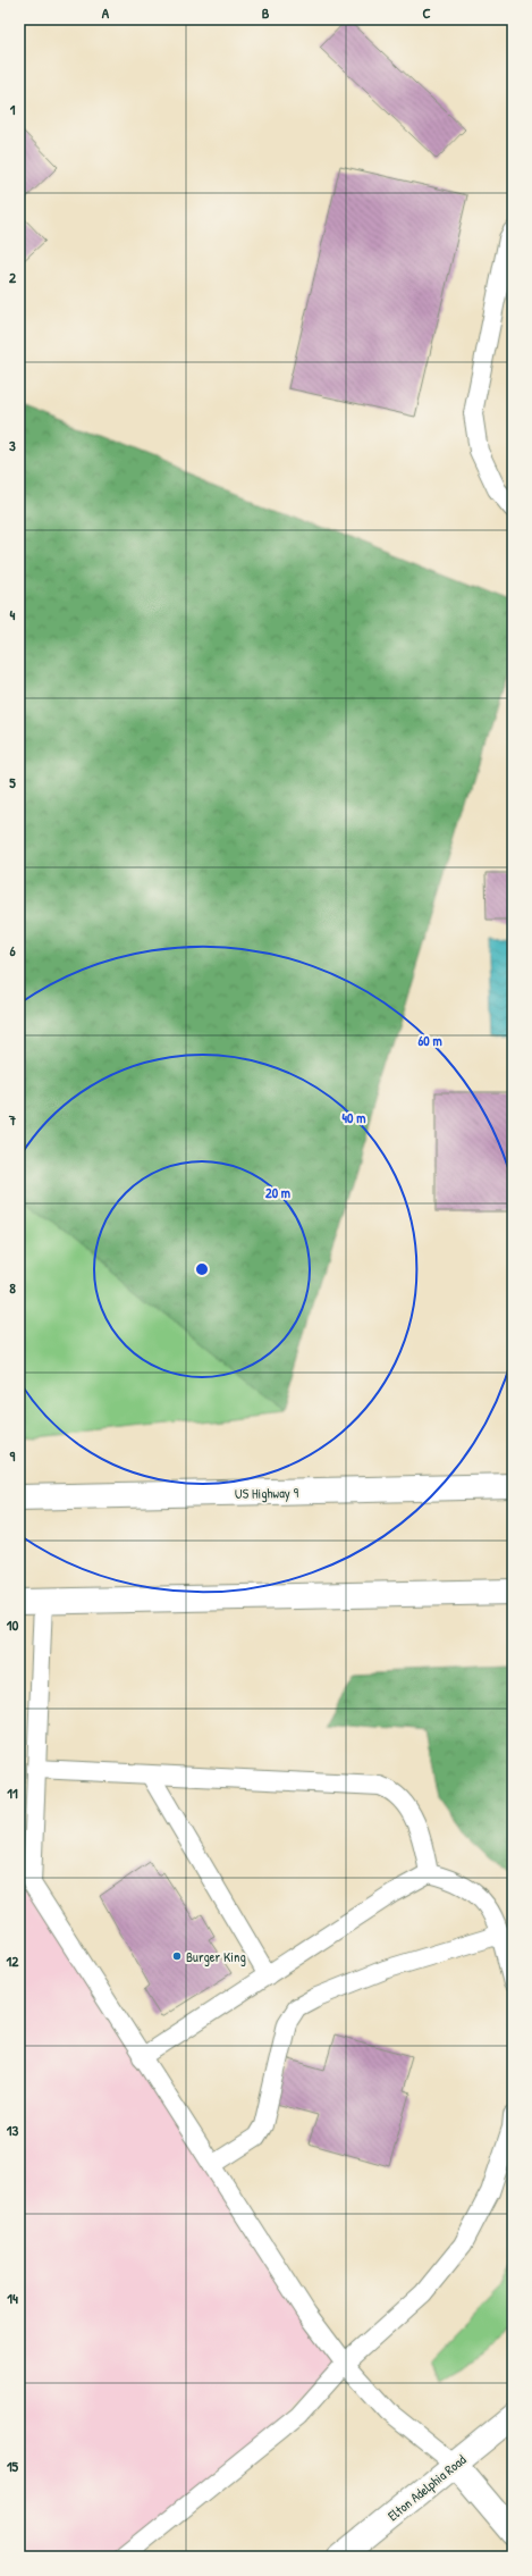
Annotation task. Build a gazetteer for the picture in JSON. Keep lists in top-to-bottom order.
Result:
{
  "streets": {
    "main road": ["US Highway 9", "Elton Adelphia Road"]
  },
  "places": ["Burger King"],
  "grid": {
    "columns": ["A", "B", "C"],
    "rows": [
      "1",
      "2",
      "3",
      "4",
      "5",
      "6",
      "7",
      "8",
      "9",
      "10",
      "11",
      "12",
      "13",
      "14",
      "15"
    ]
  },
  "rings": ["60 m", "40 m", "20 m"]
}
